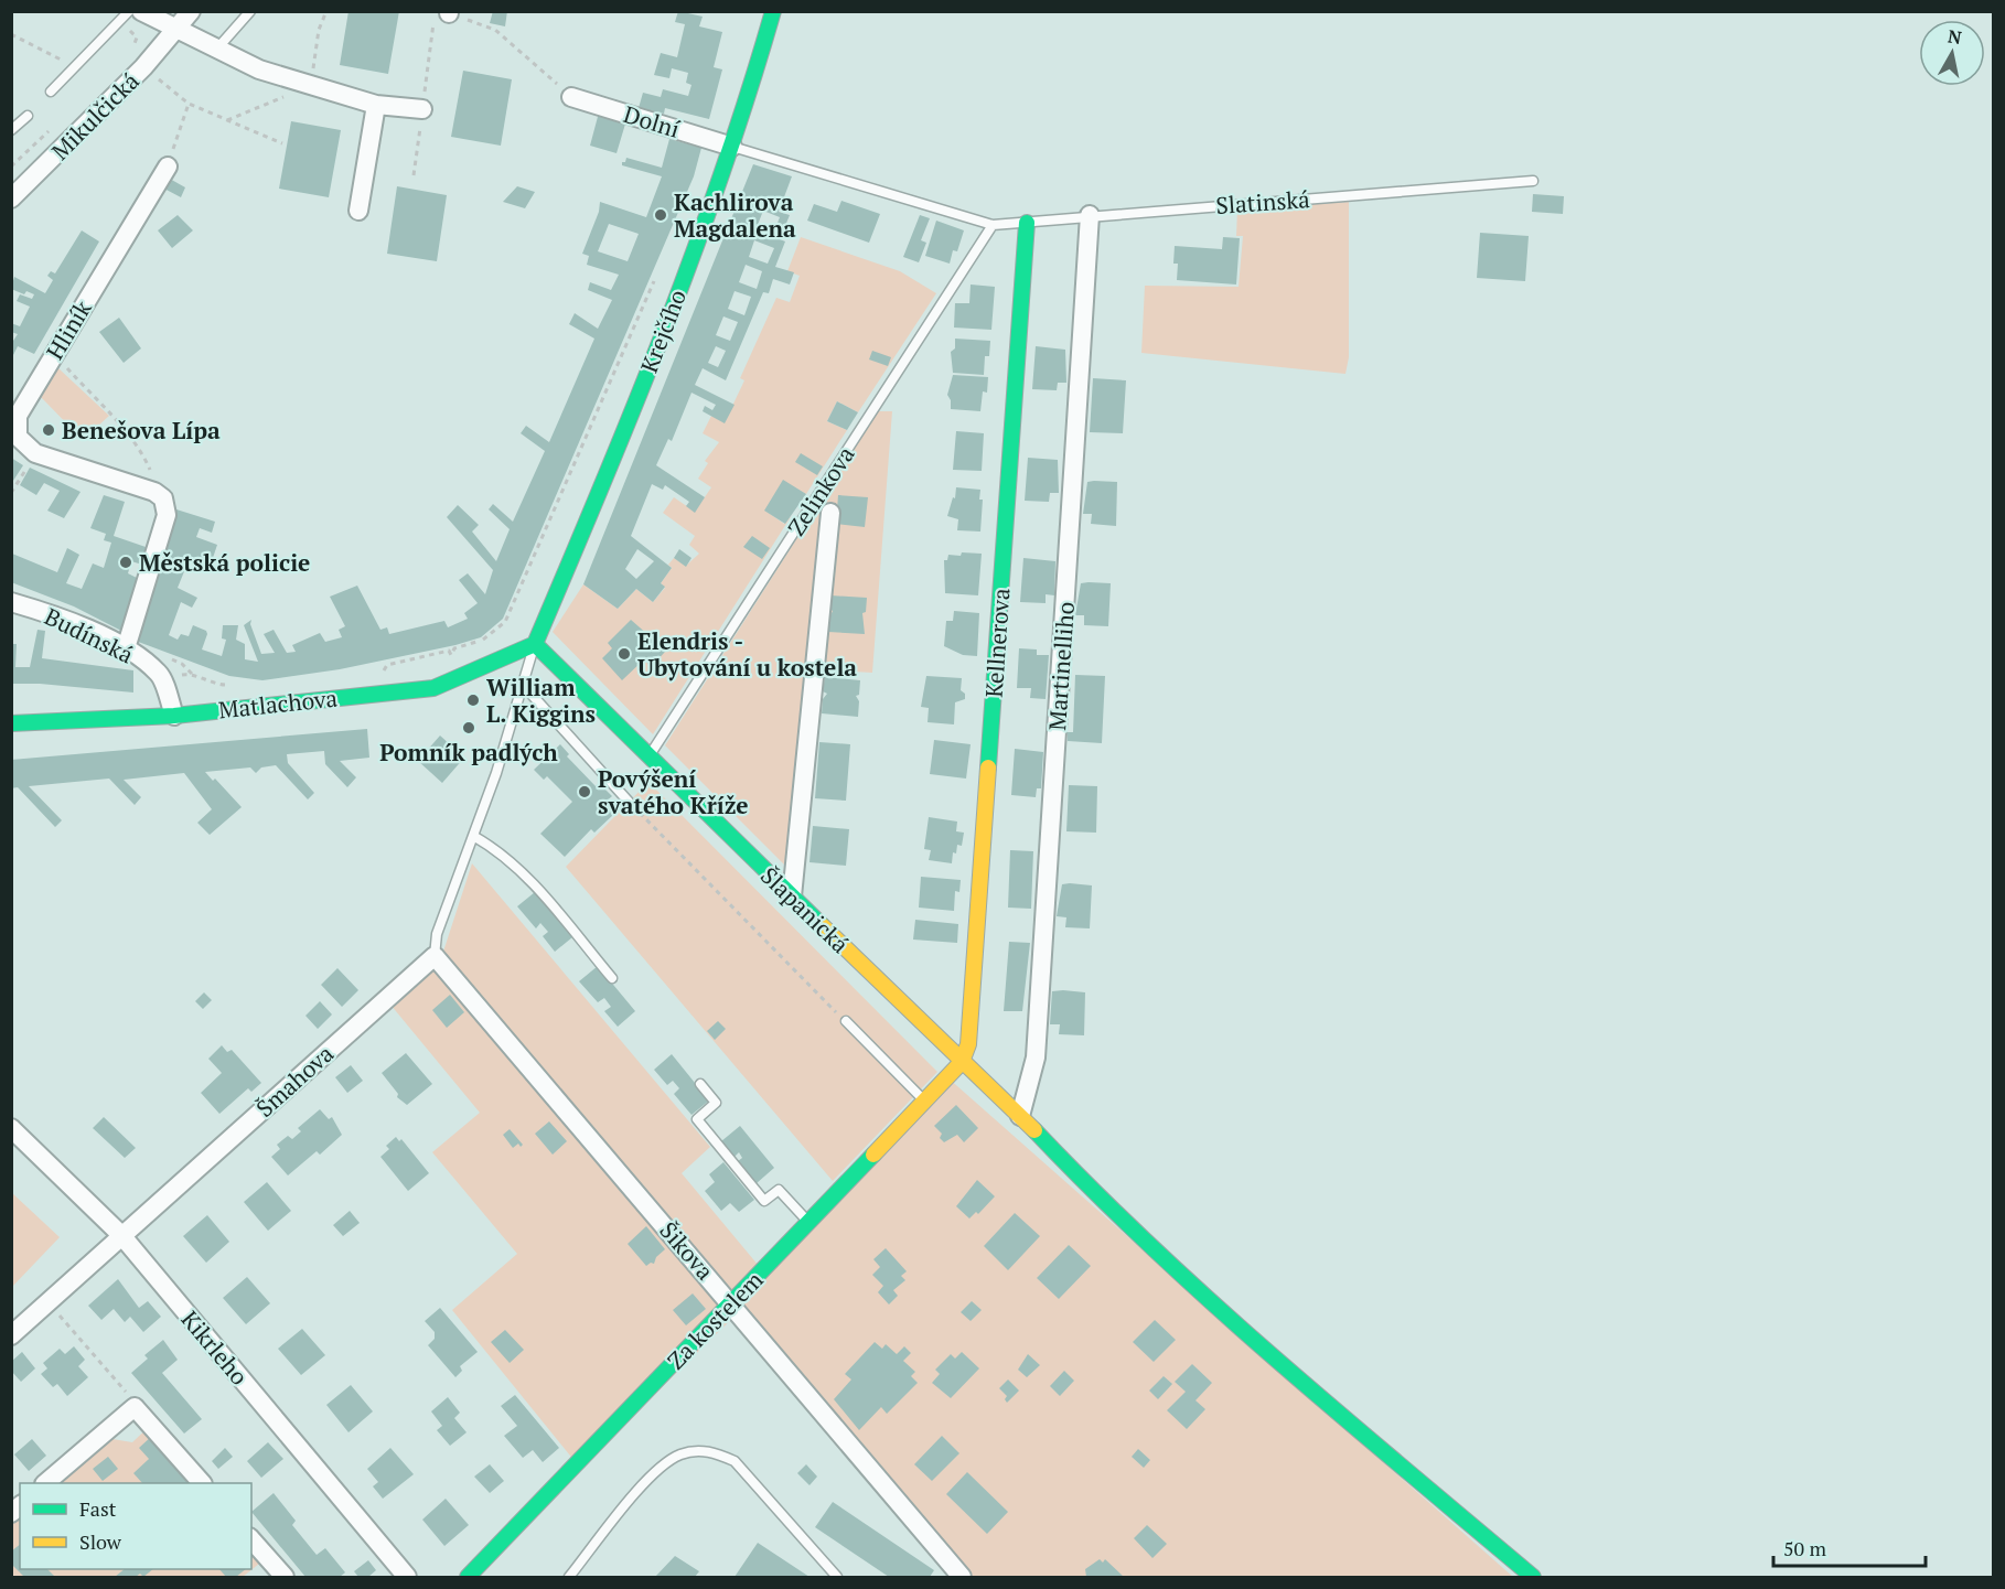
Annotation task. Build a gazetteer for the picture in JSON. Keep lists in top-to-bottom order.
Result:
{
  "streets": {
    "street": [
      "Mikulčická",
      "Dolní",
      "Hliník",
      "Krejčího",
      "Zelinkova",
      "Budínská",
      "Kellnerova",
      "Martinelliho",
      "Matlachova",
      "Šlapanická",
      "Šmahova",
      "Šikova",
      "Za kostelem",
      "Kikrleho"
    ],
    "lane": ["Slatinská"]
  },
  "crossings": [
    ["Dolní", "Krejčího"],
    ["Slatinská", "Zelinkova"],
    ["Slatinská", "Kellnerova"],
    ["Slatinská", "Martinelliho"],
    ["Krejčího", "Matlachova"],
    ["Krejčího", "Šlapanická"],
    ["Zelinkova", "Šlapanická"],
    ["Kellnerova", "Šlapanická"],
    ["Kellnerova", "Za kostelem"],
    ["Martinelliho", "Šlapanická"],
    ["Matlachova", "Šlapanická"],
    ["Šlapanická", "Za kostelem"],
    ["Šmahova", "Šikova"],
    ["Šmahova", "Kikrleho"],
    ["Šikova", "Za kostelem"]
  ],
  "places": [
    "Kachlirova Magdalena",
    "Benešova Lípa",
    "Městská policie",
    "Elendris - Ubytování u kostela",
    "William L. Kiggins",
    "Pomník padlých",
    "Povýšení svatého Kříže"
  ],
  "legend": ["Fast", "Slow"],
  "scale_bar": "50 m",
  "north": "top"
}
